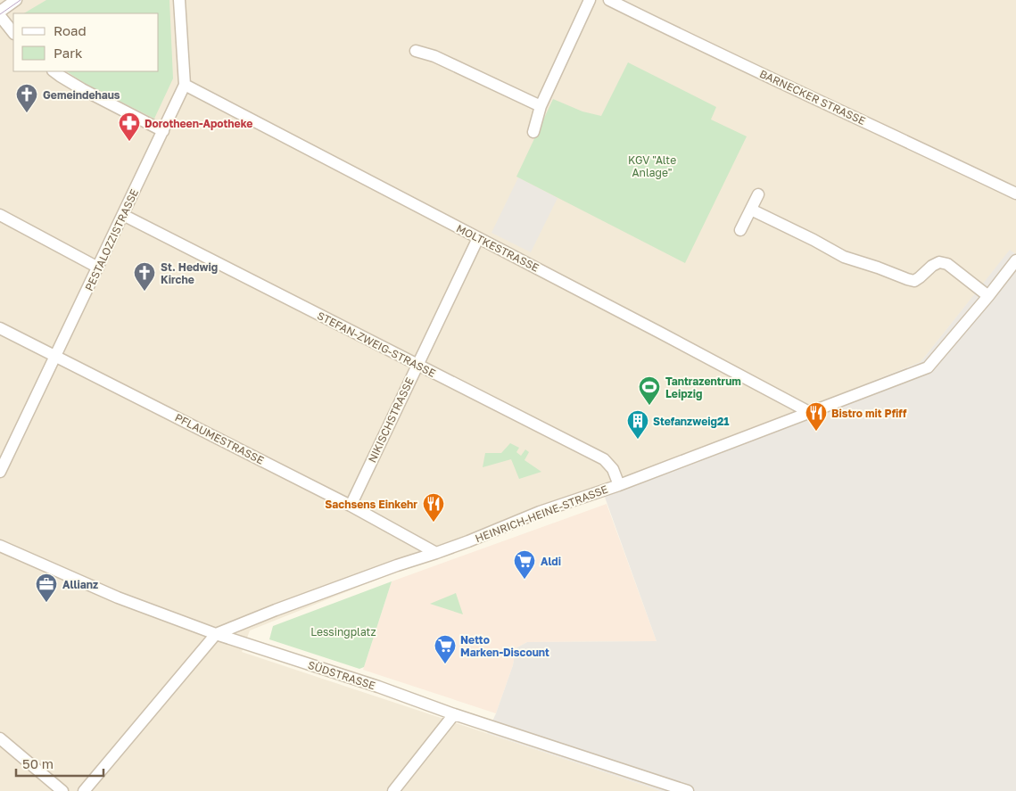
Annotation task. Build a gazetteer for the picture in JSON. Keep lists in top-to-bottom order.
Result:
{
  "streets": {
    "street": [
      "BARNECKER STRASSE",
      "PESTALOZZISTRASSE",
      "MOLTKESTRASSE",
      "STEFAN-ZWEIG-STRASSE",
      "NIKISCHSTRASSE",
      "PFLAUMESTRASSE",
      "HEINRICH-HEINE-STRASSE",
      "SÜDSTRASSE"
    ]
  },
  "crossings": [
    ["PESTALOZZISTRASSE", "MOLTKESTRASSE"],
    ["PESTALOZZISTRASSE", "STEFAN-ZWEIG-STRASSE"],
    ["PESTALOZZISTRASSE", "PFLAUMESTRASSE"],
    ["MOLTKESTRASSE", "NIKISCHSTRASSE"],
    ["MOLTKESTRASSE", "HEINRICH-HEINE-STRASSE"],
    ["STEFAN-ZWEIG-STRASSE", "NIKISCHSTRASSE"],
    ["STEFAN-ZWEIG-STRASSE", "HEINRICH-HEINE-STRASSE"],
    ["NIKISCHSTRASSE", "PFLAUMESTRASSE"],
    ["PFLAUMESTRASSE", "HEINRICH-HEINE-STRASSE"],
    ["HEINRICH-HEINE-STRASSE", "SÜDSTRASSE"]
  ],
  "parks": ["KGV \"Alte Anlage\"", "Lessingplatz"],
  "places": {
    "church": ["Gemeindehaus", "St. Hedwig Kirche"],
    "pharmacy": ["Dorotheen-Apotheke"],
    "sports": ["Tantrazentrum Leipzig"],
    "restaurant": ["Bistro mit Pfiff", "Sachsens Einkehr"],
    "building": ["Stefanzweig21"],
    "supermarket": ["Aldi", "Netto Marken-Discount"],
    "office": ["Allianz"]
  },
  "legend": ["Road", "Park"],
  "scale_bar": "50 m"
}
